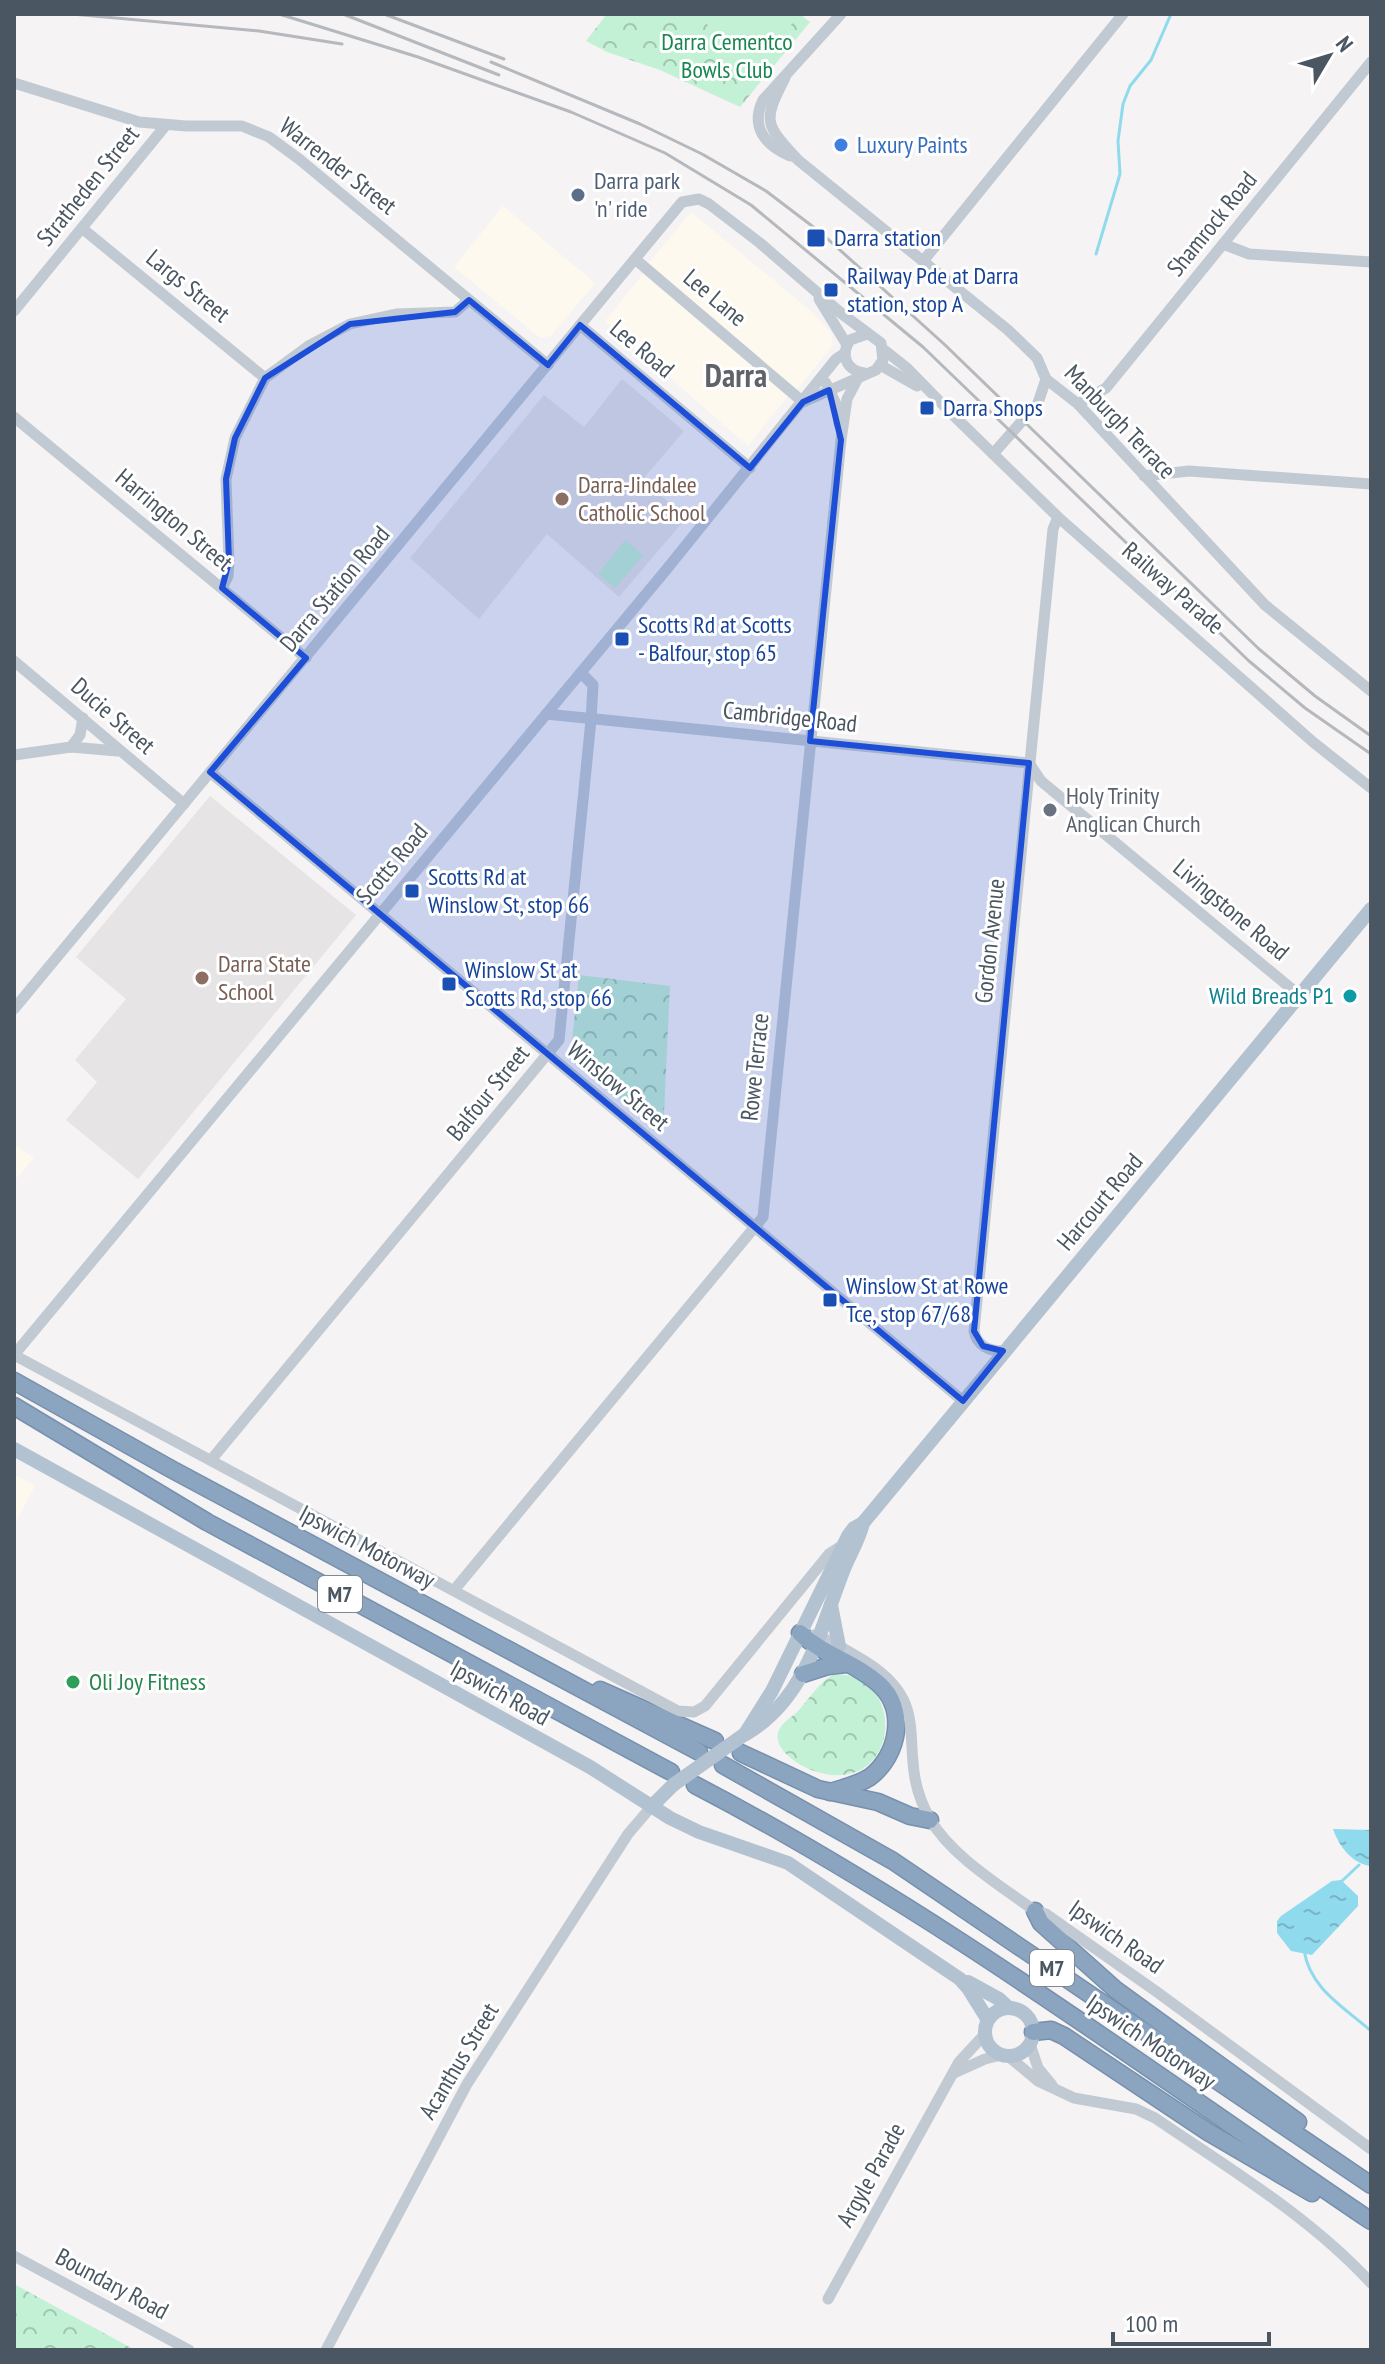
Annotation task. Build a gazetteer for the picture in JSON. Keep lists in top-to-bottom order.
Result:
{
  "streets": {
    "highway": ["Ipswich Motorway", "M7"],
    "main road": ["Harcourt Road", "Ipswich Road"],
    "street": [
      "Warrender Street",
      "Stratheden Street",
      "Shamrock Road",
      "Largs Street",
      "Lee Lane",
      "Lee Road",
      "Manburgh Terrace",
      "Harrington Street",
      "Railway Parade",
      "Darra Station Road",
      "Ducie Street",
      "Cambridge Road",
      "Scotts Road",
      "Livingstone Road",
      "Gordon Avenue",
      "Rowe Terrace",
      "Winslow Street",
      "Balfour Street",
      "Acanthus Street",
      "Argyle Parade",
      "Boundary Road"
    ]
  },
  "crossings": [
    ["Warrender Street", "Stratheden Street"],
    ["Warrender Street", "Darra Station Road"],
    ["Stratheden Street", "Largs Street"],
    ["Shamrock Road", "Manburgh Terrace"],
    ["Lee Lane", "Darra Station Road"],
    ["Lee Lane", "Scotts Road"],
    ["Lee Road", "Darra Station Road"],
    ["Lee Road", "Scotts Road"],
    ["Harrington Street", "Darra Station Road"],
    ["Railway Parade", "Scotts Road"],
    ["Railway Parade", "Gordon Avenue"],
    ["Railway Parade", "Rowe Terrace"],
    ["Darra Station Road", "Ducie Street"],
    ["Darra Station Road", "Winslow Street"],
    ["Cambridge Road", "Scotts Road"],
    ["Cambridge Road", "Livingstone Road"],
    ["Cambridge Road", "Gordon Avenue"],
    ["Cambridge Road", "Rowe Terrace"],
    ["Cambridge Road", "Balfour Street"],
    ["Scotts Road", "Rowe Terrace"],
    ["Scotts Road", "Winslow Street"],
    ["Scotts Road", "Balfour Street"],
    ["Livingstone Road", "Gordon Avenue"],
    ["Livingstone Road", "Harcourt Road"],
    ["Gordon Avenue", "Harcourt Road"],
    ["Rowe Terrace", "Winslow Street"],
    ["Rowe Terrace", "Harcourt Road"],
    ["Winslow Street", "Balfour Street"],
    ["Winslow Street", "Harcourt Road"],
    ["Harcourt Road", "M7"],
    ["Harcourt Road", "Ipswich Road"],
    ["Harcourt Road", "Acanthus Street"],
    ["Ipswich Road", "Acanthus Street"],
    ["Ipswich Road", "Argyle Parade"]
  ],
  "districts": ["Darra"],
  "parks": ["Darra Cementco Bowls Club"],
  "places": {
    "other": [
      "Luxury Paints",
      "Darra park 'n' ride",
      "Darra-Jindalee Catholic School",
      "Holy Trinity Anglican Church",
      "Darra State School",
      "Wild Breads P1",
      "Oli Joy Fitness"
    ],
    "transit": [
      "Darra station",
      "Railway Pde at Darra station, stop A",
      "Darra Shops",
      "Scotts Rd at Scotts - Balfour, stop 65",
      "Scotts Rd at Winslow St, stop 66",
      "Winslow St at Scotts Rd, stop 66",
      "Winslow St at Rowe Tce, stop 67/68"
    ]
  },
  "scale_bar": "100 m",
  "north": "top right"
}
